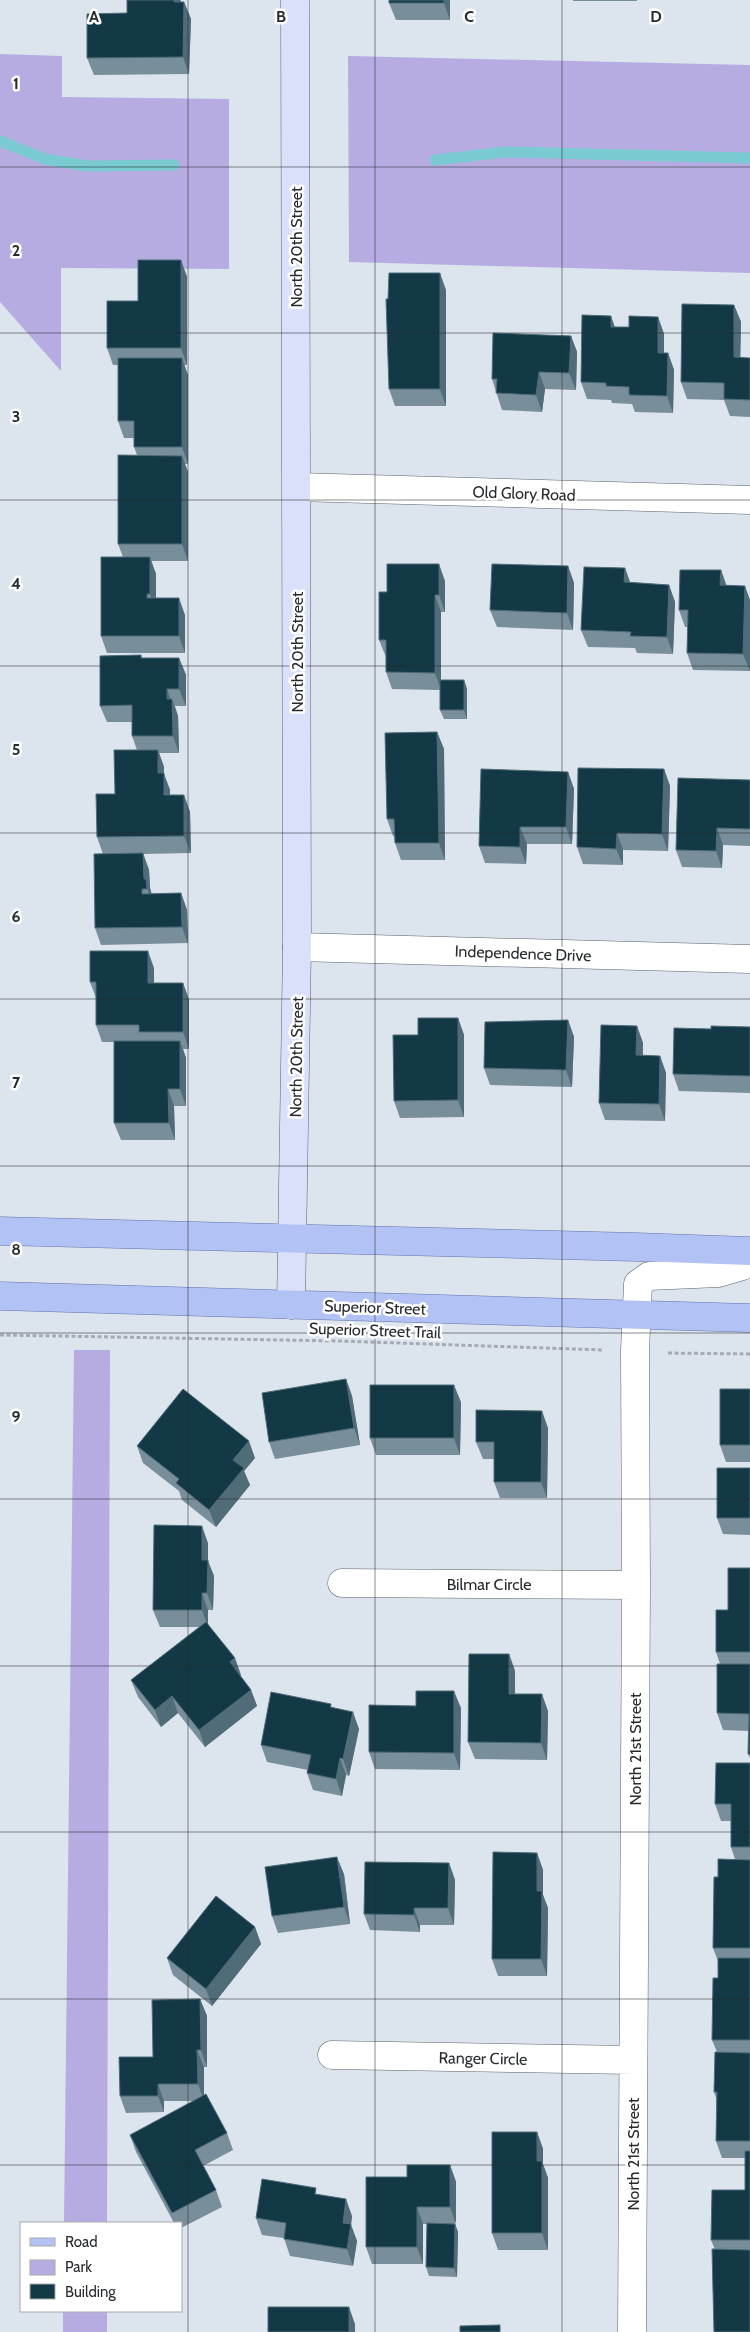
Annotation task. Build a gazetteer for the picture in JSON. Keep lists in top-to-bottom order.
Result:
{
  "streets": {
    "main road": ["Superior Street"],
    "street": [
      "North 20th Street",
      "Old Glory Road",
      "Independence Drive",
      "Bilmar Circle",
      "North 21st Street",
      "Ranger Circle"
    ],
    "path": ["Superior Street Trail"]
  },
  "crossings": [
    ["North 20th Street", "Old Glory Road"],
    ["North 20th Street", "Independence Drive"],
    ["North 20th Street", "Superior Street"],
    ["Superior Street", "North 21st Street"],
    ["Superior Street Trail", "North 21st Street"],
    ["Bilmar Circle", "North 21st Street"],
    ["North 21st Street", "Ranger Circle"]
  ],
  "legend": ["Road", "Park", "Building"],
  "grid": {
    "columns": [
      "A",
      "B",
      "C",
      "D"
    ],
    "rows": [
      "1",
      "2",
      "3",
      "4",
      "5",
      "6",
      "7",
      "8",
      "9"
    ]
  }
}
